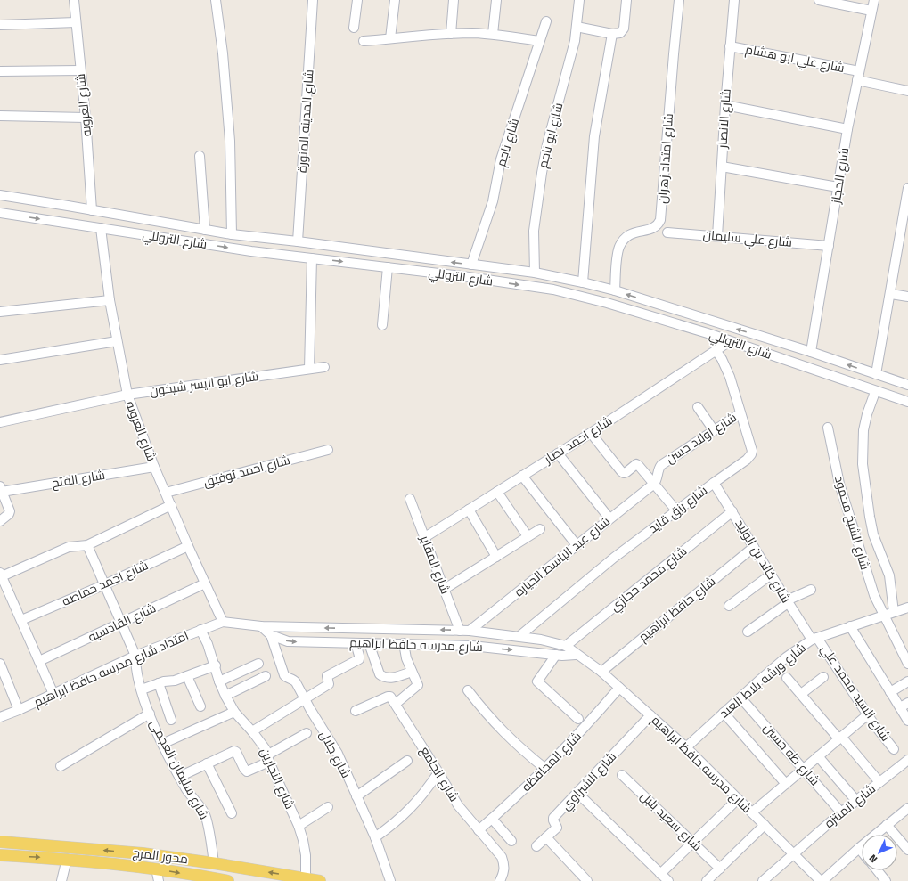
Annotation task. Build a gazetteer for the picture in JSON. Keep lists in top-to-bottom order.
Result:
{
  "streets": {
    "main road": ["محور المرج"],
    "street": [
      "شارع علي ابو هشام",
      "شارع العروبه",
      "شارع الانصار",
      "شارع المدينه المنورة",
      "شارع ابو ناجم",
      "شارع ناجم",
      "شارع امتداد زهران",
      "شارع الحجاز",
      "شارع علي سليمان",
      "شارع التروللي",
      "شارع ابو اليسر شيخون",
      "شارع اولاد حسن",
      "شارع احمد نصار",
      "شارع احمد توفيق",
      "شارع الفتح",
      "شارع رزق قايد",
      "شارع الشيخ محمود",
      "شارع عبد الباسط الجياره",
      "شارع خالد بن الوليد",
      "شارع المقابر",
      "شارع محمد حجازي",
      "شارع احمد حماصه",
      "شارع حافظ ابراهيم",
      "شارع القادسيه",
      "شارع مدرسه حافظ ابراهيم",
      "امتداد شارع مدرسه حافظ ابراهيم",
      "شارع ورشه بلاط العبد",
      "شارع السيد محمد علي",
      "شارع جلال",
      "شارع طه حسين",
      "شارع المحافظه",
      "شارع سليمان العجمى",
      "شارع الجامع",
      "شارع النجارين",
      "شارع الشبراوي",
      "شارع المنتزه",
      "شارع سعيد بلبل"
    ]
  },
  "crossings": [
    ["شارع علي ابو هشام", "شارع الانصار"],
    ["شارع علي ابو هشام", "شارع الحجاز"],
    ["شارع العروبه", "شارع التروللي"],
    ["شارع العروبه", "شارع ابو اليسر شيخون"],
    ["شارع العروبه", "شارع احمد توفيق"],
    ["شارع العروبه", "شارع الفتح"],
    ["شارع العروبه", "شارع احمد حماصه"],
    ["شارع العروبه", "شارع القادسيه"],
    ["شارع العروبه", "شارع مدرسه حافظ ابراهيم"],
    ["شارع العروبه", "امتداد شارع مدرسه حافظ ابراهيم"],
    ["شارع الانصار", "شارع علي سليمان"],
    ["شارع المدينه المنورة", "شارع التروللي"],
    ["شارع ابو ناجم", "شارع التروللي"],
    ["شارع ناجم", "شارع التروللي"],
    ["شارع امتداد زهران", "شارع التروللي"],
    ["شارع الحجاز", "شارع علي سليمان"],
    ["شارع الحجاز", "شارع التروللي"],
    ["شارع التروللي", "شارع احمد نصار"],
    ["شارع اولاد حسن", "شارع رزق قايد"],
    ["شارع اولاد حسن", "شارع عبد الباسط الجياره"],
    ["شارع احمد نصار", "شارع رزق قايد"],
    ["شارع احمد نصار", "شارع المقابر"],
    ["شارع رزق قايد", "شارع خالد بن الوليد"],
    ["شارع رزق قايد", "شارع مدرسه حافظ ابراهيم"],
    ["شارع الشيخ محمود", "شارع ورشه بلاط العبد"],
    ["شارع عبد الباسط الجياره", "شارع مدرسه حافظ ابراهيم"],
    ["شارع خالد بن الوليد", "شارع محمد حجازي"],
    ["شارع خالد بن الوليد", "شارع حافظ ابراهيم"],
    ["شارع خالد بن الوليد", "شارع ورشه بلاط العبد"],
    ["شارع خالد بن الوليد", "شارع السيد محمد علي"],
    ["شارع المقابر", "شارع مدرسه حافظ ابراهيم"],
    ["شارع محمد حجازي", "شارع مدرسه حافظ ابراهيم"],
    ["شارع احمد حماصه", "شارع سليمان العجمى"],
    ["شارع حافظ ابراهيم", "شارع مدرسه حافظ ابراهيم"],
    ["شارع القادسيه", "شارع سليمان العجمى"],
    ["شارع مدرسه حافظ ابراهيم", "امتداد شارع مدرسه حافظ ابراهيم"],
    ["شارع مدرسه حافظ ابراهيم", "شارع ورشه بلاط العبد"],
    ["شارع مدرسه حافظ ابراهيم", "شارع جلال"],
    ["شارع مدرسه حافظ ابراهيم", "شارع المحافظه"],
    ["شارع مدرسه حافظ ابراهيم", "شارع الشبراوي"],
    ["شارع مدرسه حافظ ابراهيم", "شارع المنتزه"],
    ["امتداد شارع مدرسه حافظ ابراهيم", "شارع سليمان العجمى"],
    ["امتداد شارع مدرسه حافظ ابراهيم", "شارع النجارين"],
    ["شارع ورشه بلاط العبد", "شارع السيد محمد علي"],
    ["شارع ورشه بلاط العبد", "شارع طه حسين"],
    ["شارع طه حسين", "شارع المنتزه"],
    ["شارع المحافظه", "شارع الجامع"],
    ["شارع سليمان العجمى", "محور المرج"],
    ["شارع النجارين", "محور المرج"]
  ],
  "north": "bottom left"
}
